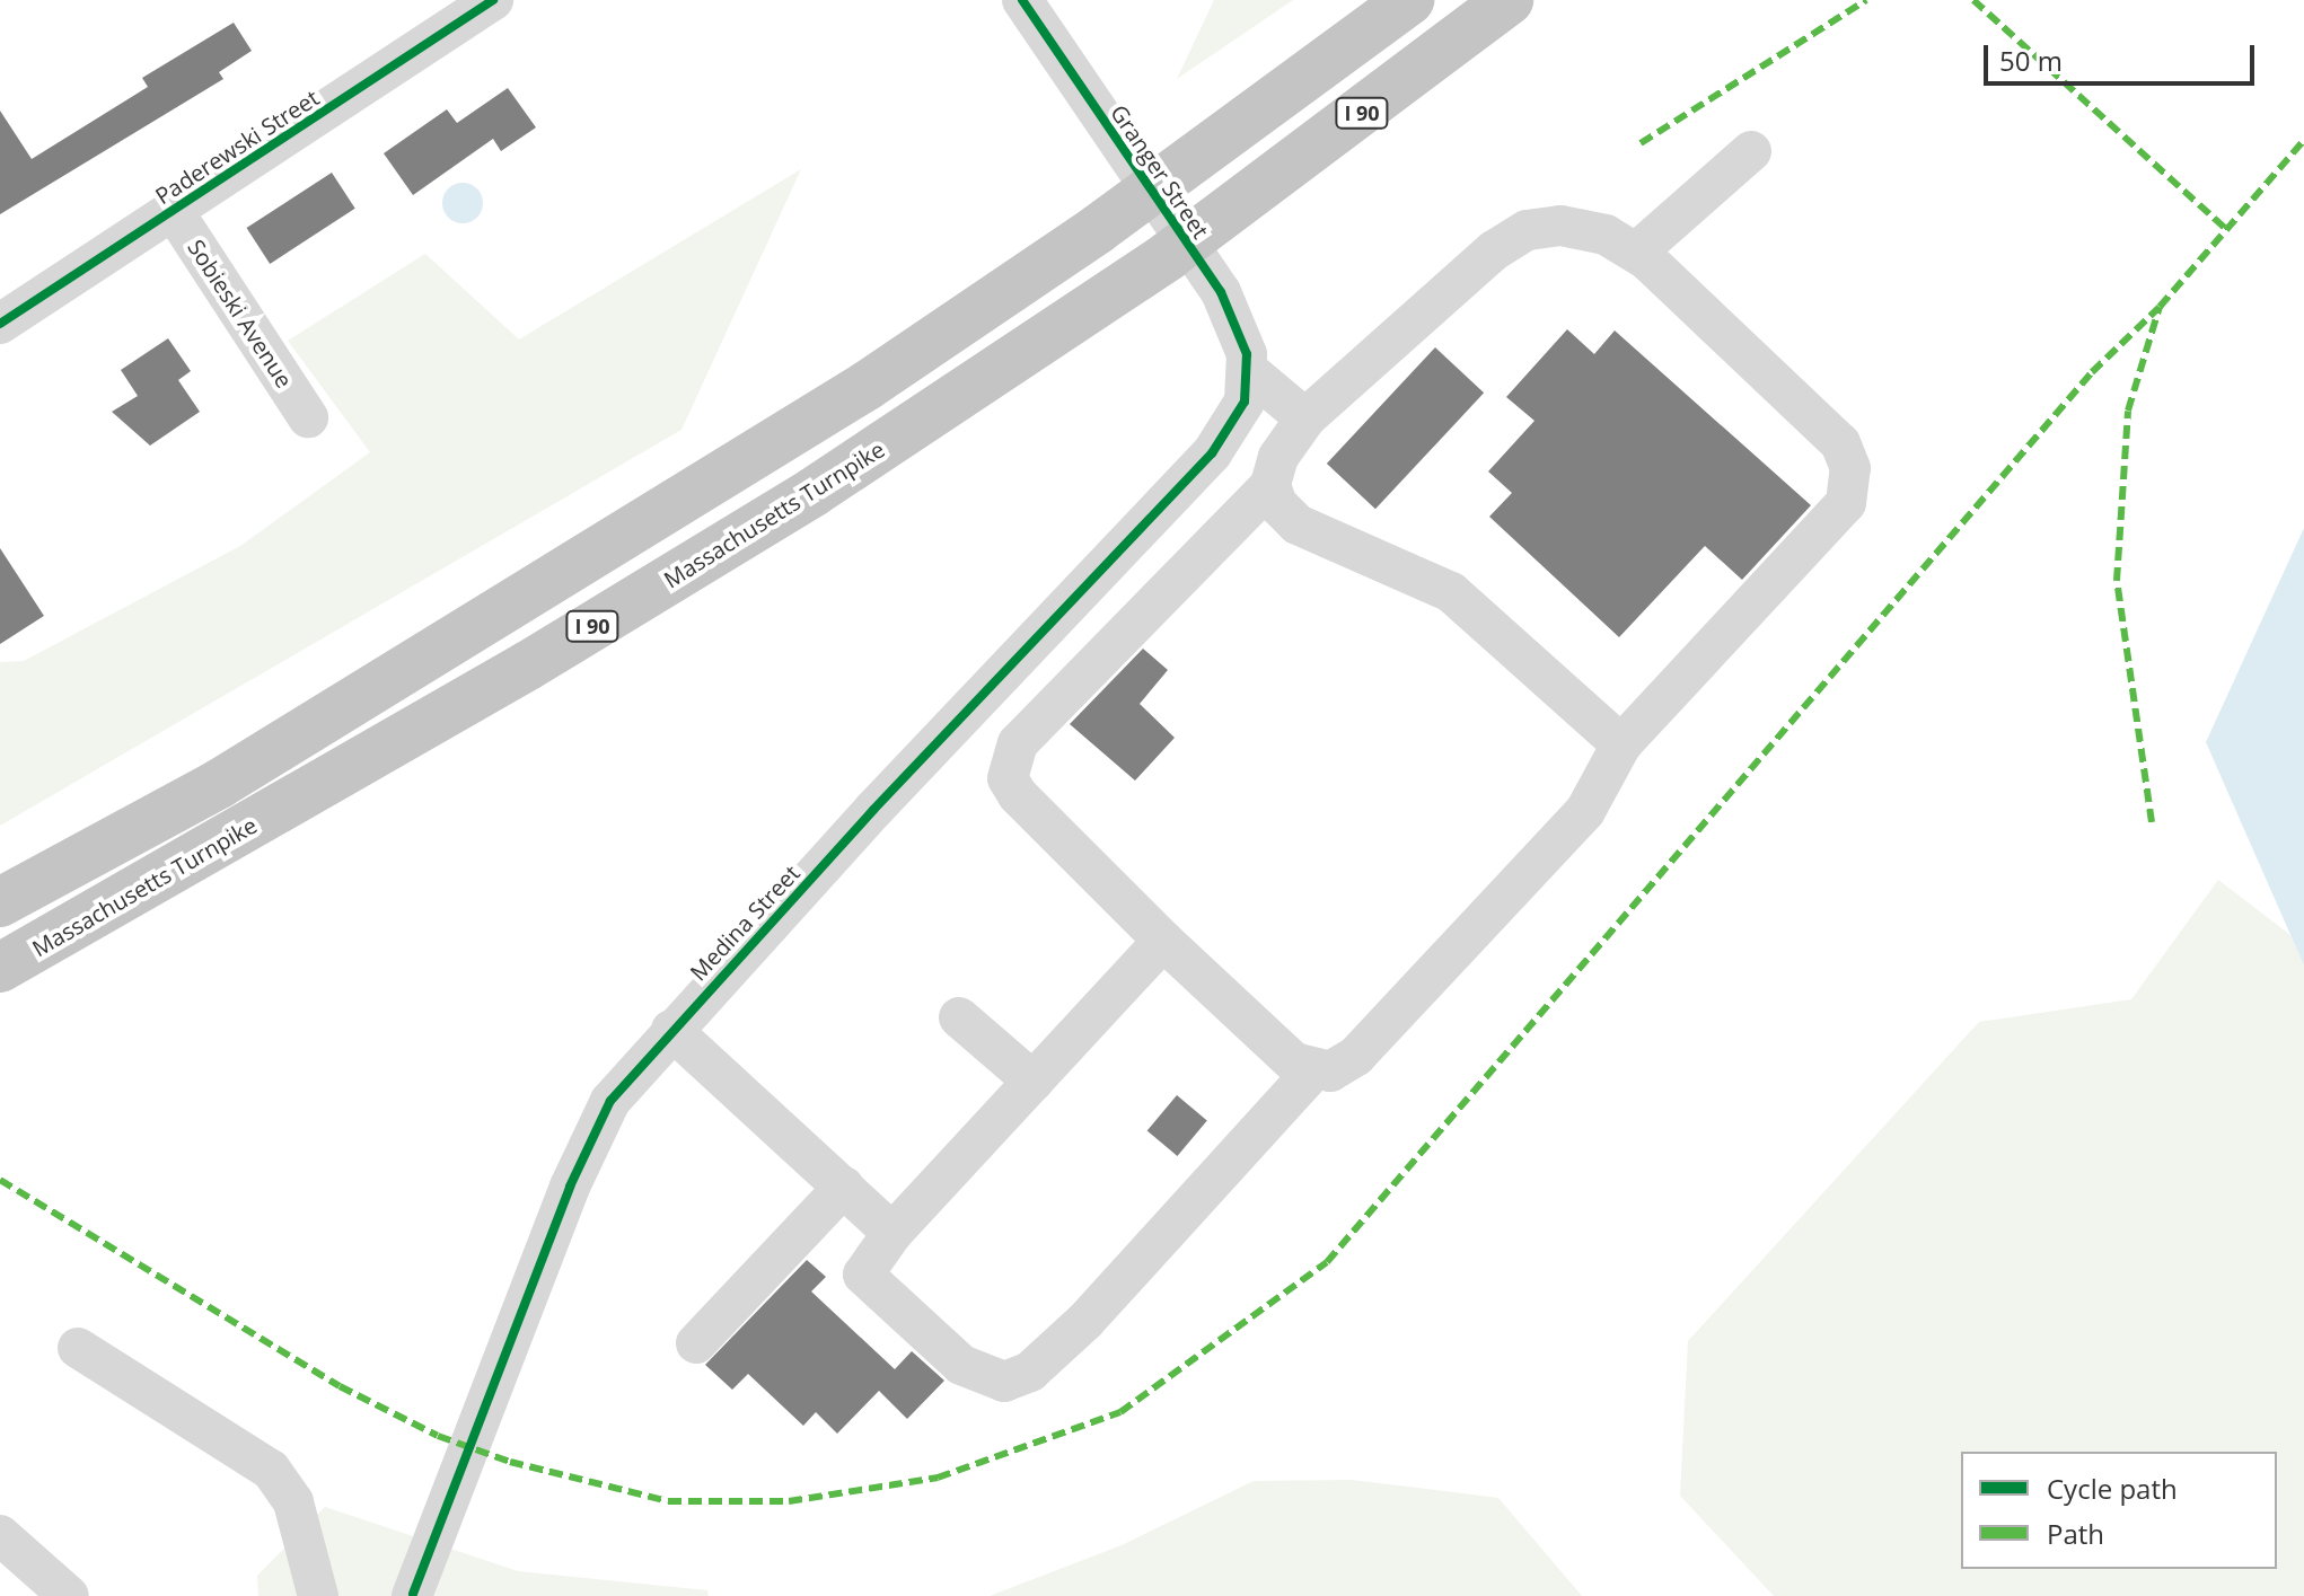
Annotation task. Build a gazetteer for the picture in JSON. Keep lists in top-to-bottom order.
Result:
{
  "streets": {
    "highway": ["I 90", "Massachusetts Turnpike"],
    "street": [
      "Paderewski Street",
      "Granger Street",
      "Sobieski Avenue",
      "Medina Street"
    ]
  },
  "crossings": [
    ["Paderewski Street", "Sobieski Avenue"],
    ["Granger Street", "Medina Street"]
  ],
  "legend": ["Cycle path", "Path"],
  "scale_bar": "50 m"
}
